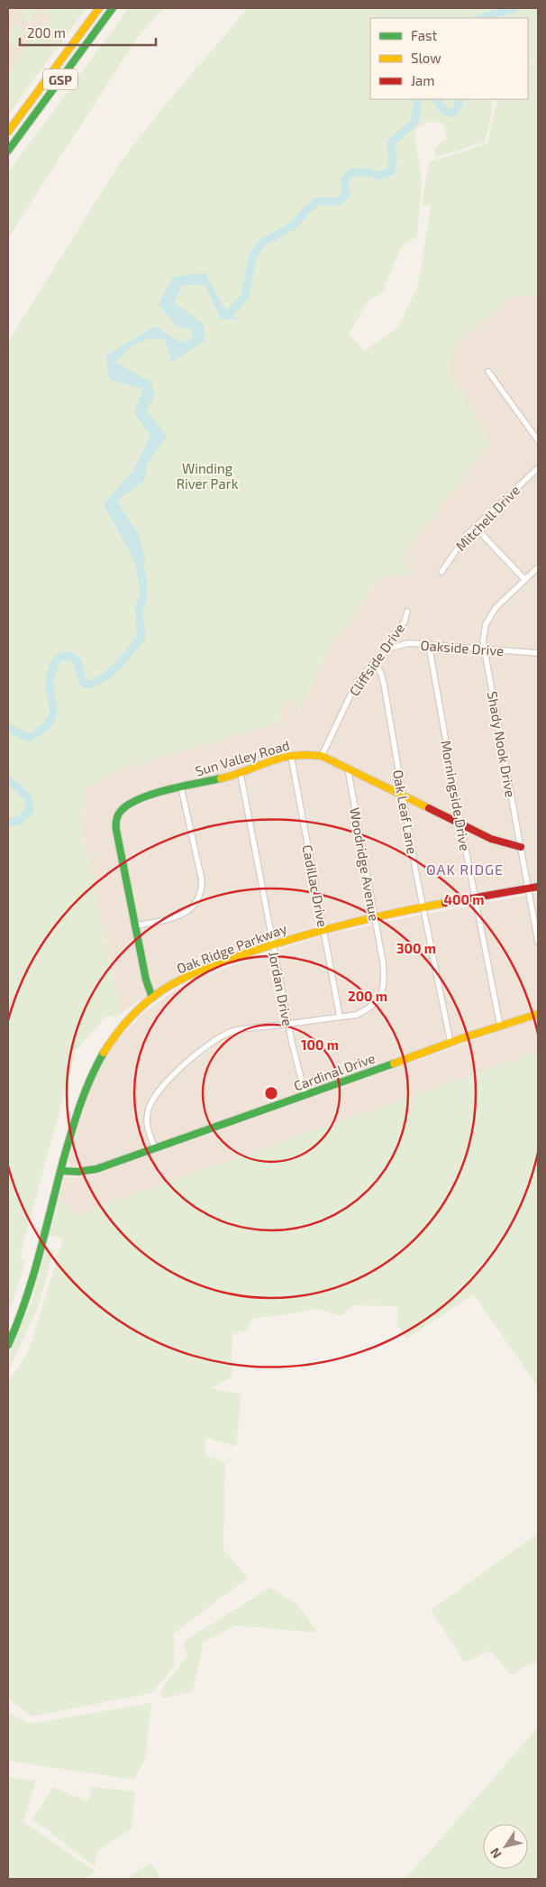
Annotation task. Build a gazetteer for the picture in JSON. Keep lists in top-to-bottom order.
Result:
{
  "streets": {
    "main road": [
      "GSP",
      "Sun Valley Road",
      "Oak Ridge Parkway",
      "Cardinal Drive"
    ],
    "street": [
      "Mitchell Drive",
      "Oakside Drive",
      "Cliffside Drive",
      "Shady Nook Drive",
      "Morningside Drive",
      "Oak Leaf Lane",
      "Woodridge Avenue",
      "Cadillac Drive",
      "Jordan Drive"
    ]
  },
  "crossings": [
    ["Oakside Drive", "Cliffside Drive"],
    ["Oakside Drive", "Shady Nook Drive"],
    ["Oakside Drive", "Morningside Drive"],
    ["Cliffside Drive", "Sun Valley Road"],
    ["Cliffside Drive", "Oak Leaf Lane"],
    ["Shady Nook Drive", "Sun Valley Road"],
    ["Shady Nook Drive", "Oak Ridge Parkway"],
    ["Sun Valley Road", "Morningside Drive"],
    ["Sun Valley Road", "Oak Leaf Lane"],
    ["Sun Valley Road", "Woodridge Avenue"],
    ["Sun Valley Road", "Cadillac Drive"],
    ["Sun Valley Road", "Oak Ridge Parkway"],
    ["Sun Valley Road", "Jordan Drive"],
    ["Morningside Drive", "Oak Ridge Parkway"],
    ["Morningside Drive", "Cardinal Drive"],
    ["Oak Leaf Lane", "Oak Ridge Parkway"],
    ["Oak Leaf Lane", "Cardinal Drive"],
    ["Woodridge Avenue", "Cadillac Drive"],
    ["Woodridge Avenue", "Oak Ridge Parkway"],
    ["Woodridge Avenue", "Jordan Drive"],
    ["Woodridge Avenue", "Cardinal Drive"],
    ["Cadillac Drive", "Oak Ridge Parkway"],
    ["Oak Ridge Parkway", "Jordan Drive"],
    ["Oak Ridge Parkway", "Cardinal Drive"],
    ["Jordan Drive", "Cardinal Drive"]
  ],
  "districts": ["OAK RIDGE"],
  "parks": ["Winding River Park"],
  "legend": ["Fast", "Slow", "Jam"],
  "scale_bar": "200 m",
  "north": "bottom left",
  "rings": [
    "400 m",
    "300 m",
    "200 m",
    "100 m"
  ]
}
